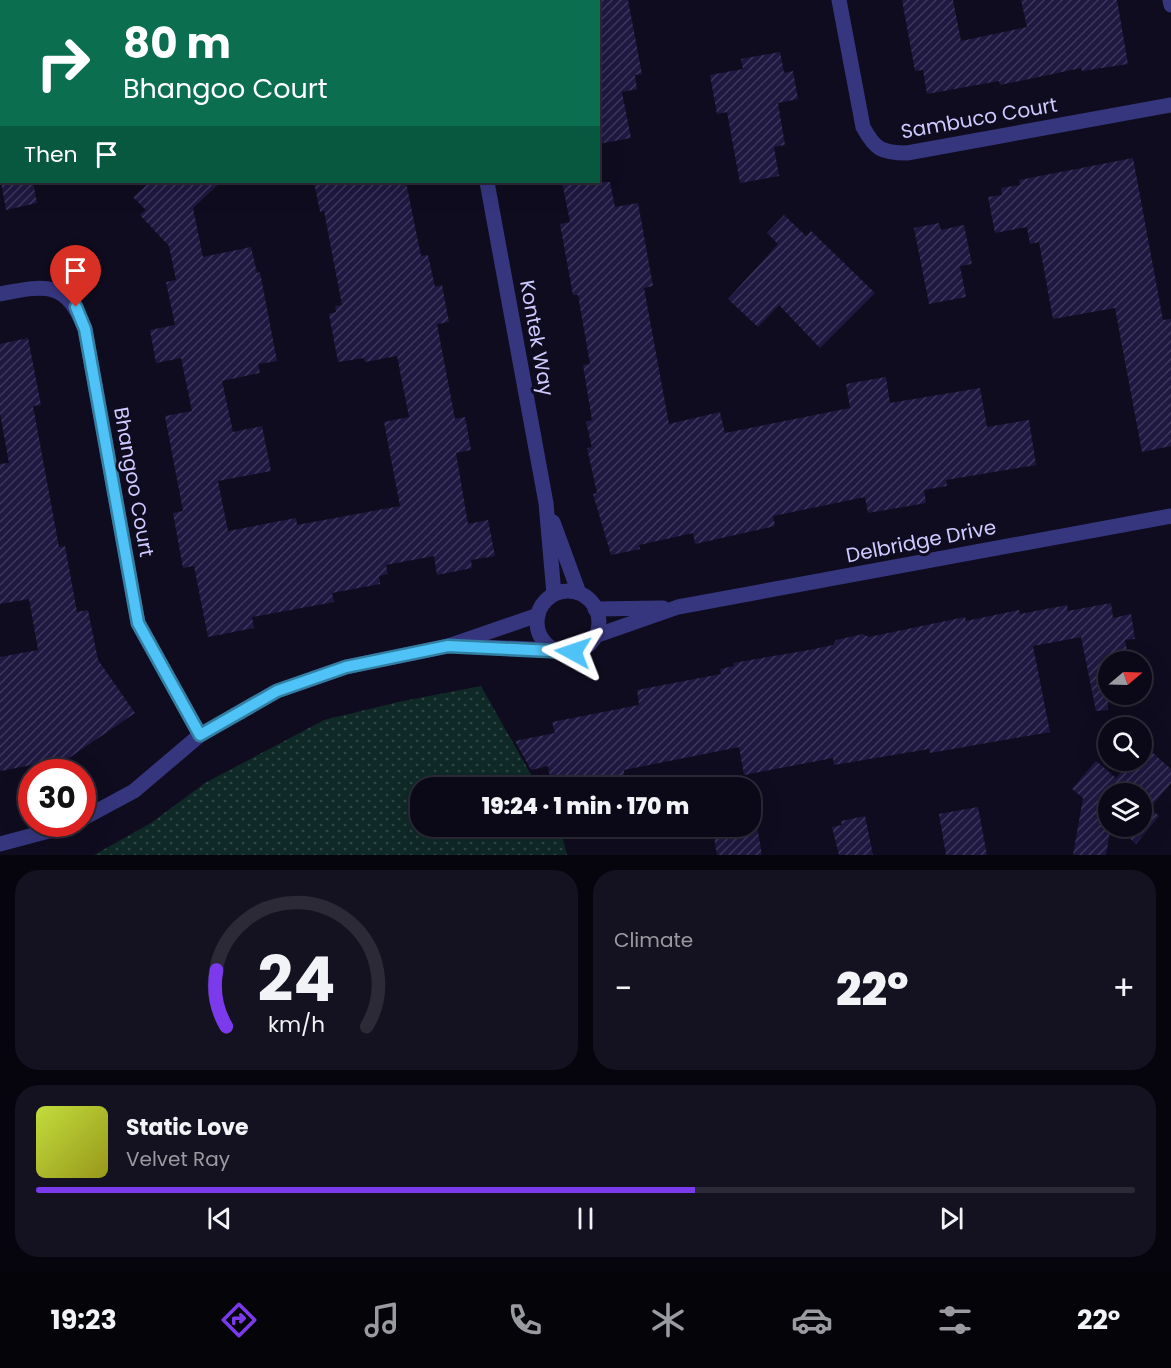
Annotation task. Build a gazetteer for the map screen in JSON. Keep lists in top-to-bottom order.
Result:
{
  "streets": {
    "street": [
      "Sambuco Court",
      "Kontek Way",
      "Bhangoo Court",
      "Delbridge Drive"
    ]
  },
  "crossings": [
    ["Kontek Way", "Delbridge Drive"]
  ],
  "north": "right",
  "page": {
    "turn": ["80 m", "Bhangoo Court"],
    "then": "Then",
    "limit": "30",
    "trip": "19:24 · 1 min · 170 m",
    "tile": "Climate",
    "heat": ["−", "22°", "+"],
    "song": ["Static Love", "Velvet Ray"],
    "tabs": ["19:23", "22°"],
    "gauge": ["24", "km/h"]
  }
}
